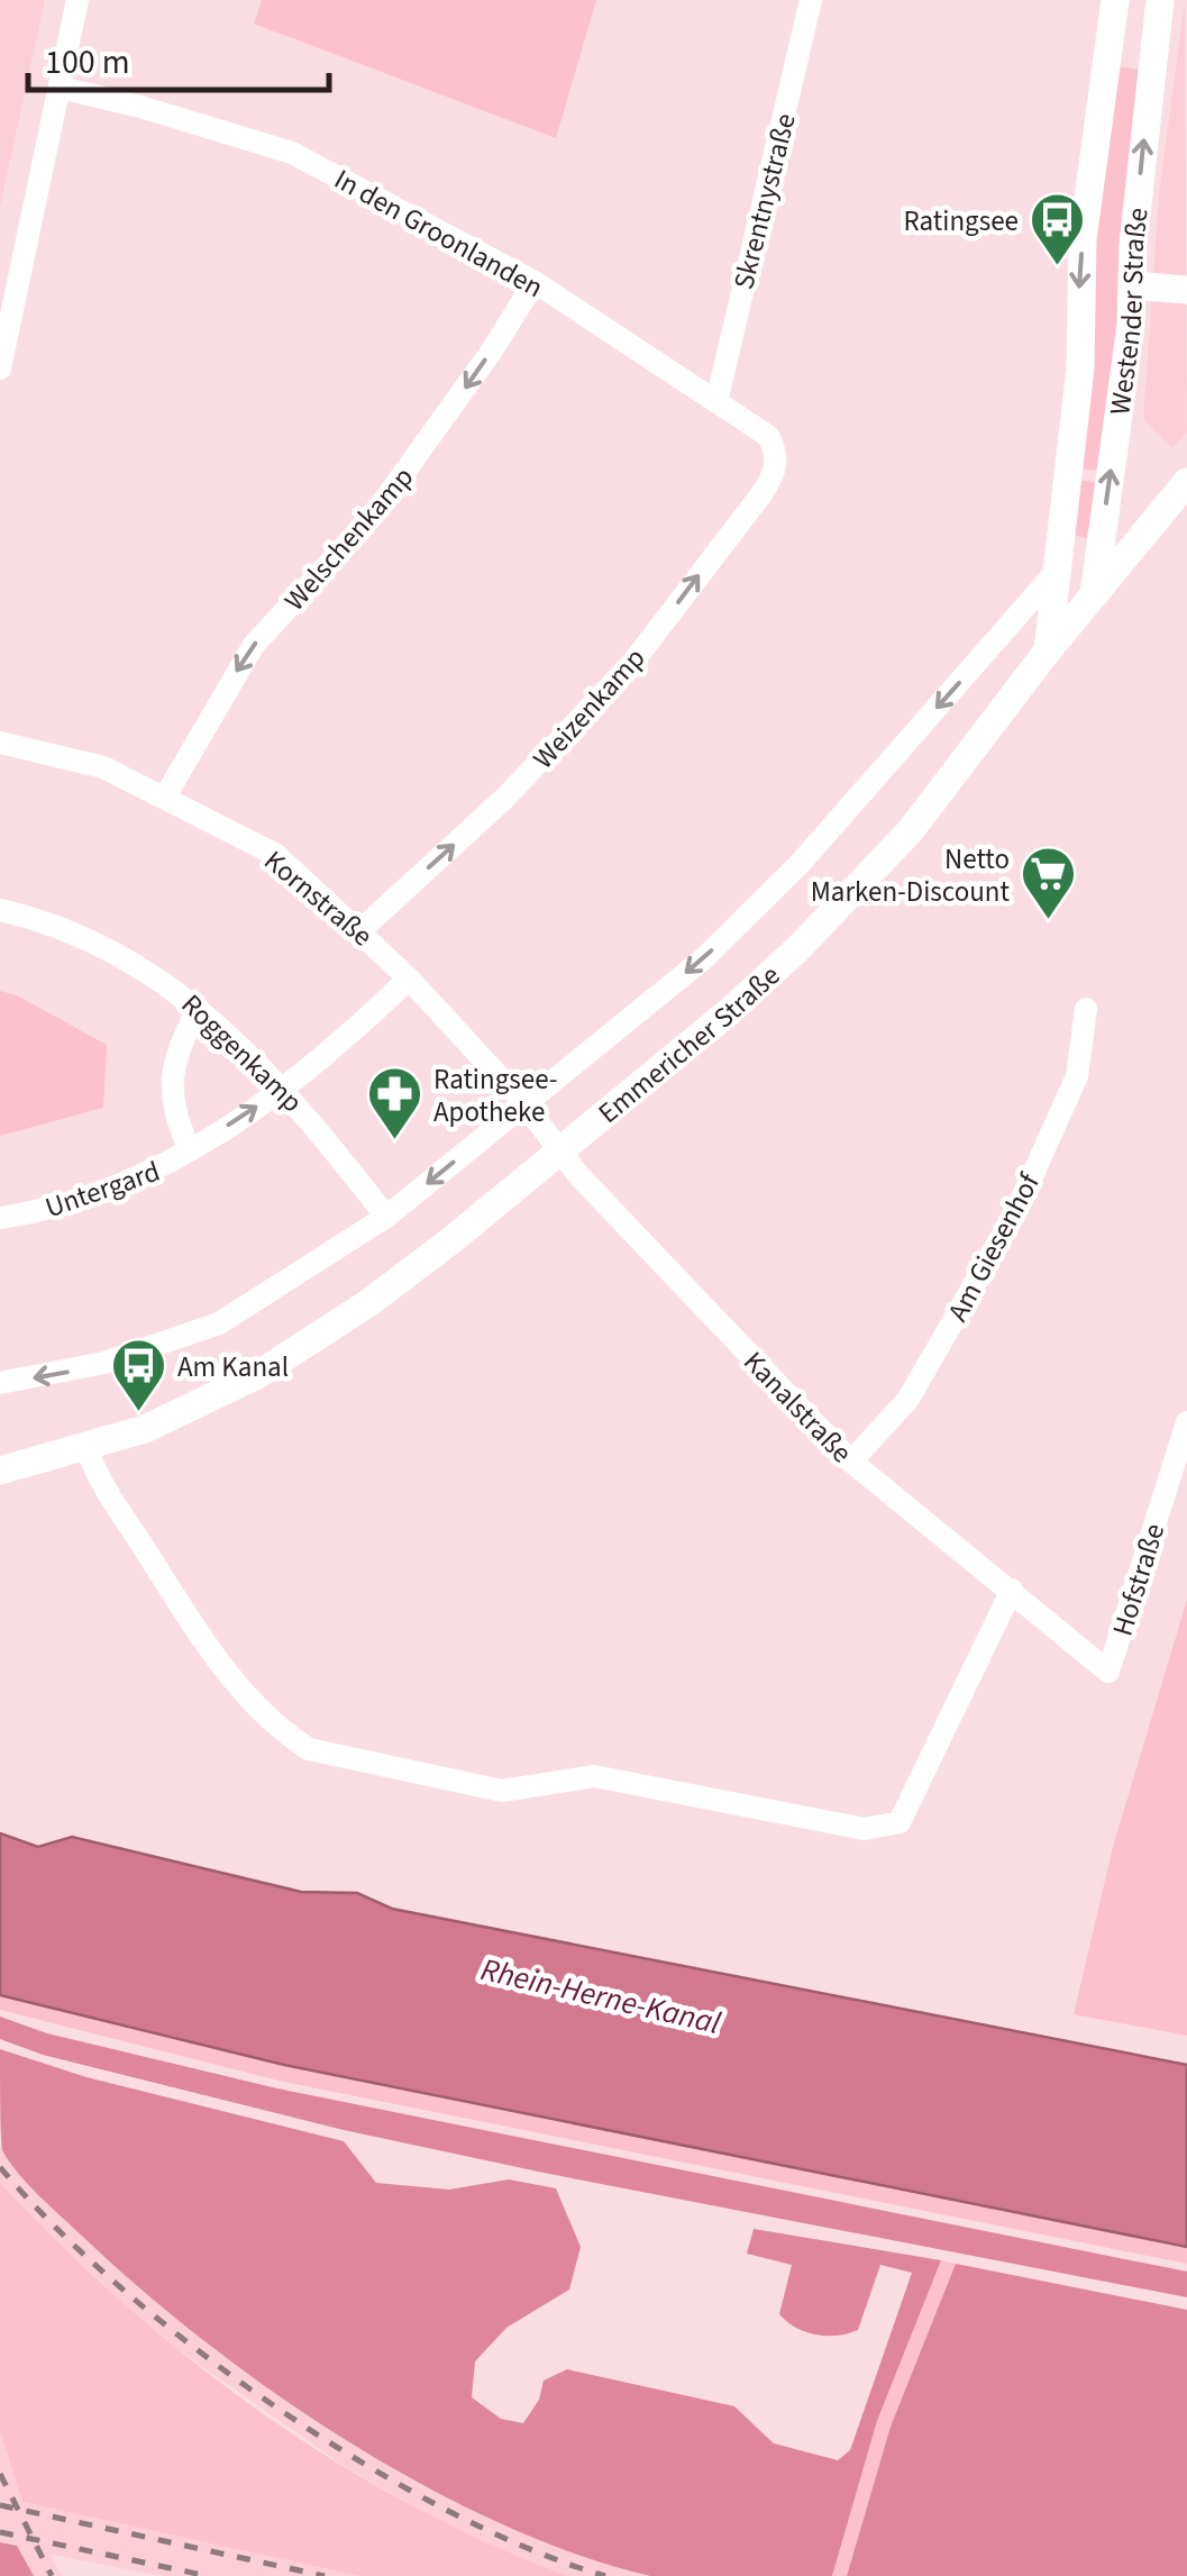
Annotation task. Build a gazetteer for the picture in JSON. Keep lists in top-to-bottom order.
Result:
{
  "streets": {
    "main road": ["Westender Straße", "Emmericher Straße"],
    "street": [
      "Skrentnystraße",
      "In den Groonlanden",
      "Welschenkamp",
      "Weizenkamp",
      "Kornstraße",
      "Roggenkamp",
      "Untergard",
      "Am Giesenhof",
      "Kanalstraße",
      "Hofstraße"
    ]
  },
  "crossings": [
    ["Skrentnystraße", "In den Groonlanden"],
    ["In den Groonlanden", "Welschenkamp"],
    ["In den Groonlanden", "Weizenkamp"],
    ["Westender Straße", "Emmericher Straße"],
    ["Welschenkamp", "Kornstraße"],
    ["Weizenkamp", "Kornstraße"],
    ["Kornstraße", "Emmericher Straße"],
    ["Kornstraße", "Untergard"],
    ["Kornstraße", "Kanalstraße"],
    ["Emmericher Straße", "Roggenkamp"],
    ["Emmericher Straße", "Kanalstraße"],
    ["Roggenkamp", "Untergard"],
    ["Am Giesenhof", "Kanalstraße"],
    ["Kanalstraße", "Hofstraße"]
  ],
  "one_way": ["Welschenkamp", "Weizenkamp", "Emmericher Straße"],
  "water": ["Rhein-Herne-Kanal"],
  "places": {
    "bus stop": ["Ratingsee", "Am Kanal"],
    "supermarket": ["Netto Marken-Discount"],
    "pharmacy": ["Ratingsee- Apotheke"]
  },
  "scale_bar": "100 m"
}
